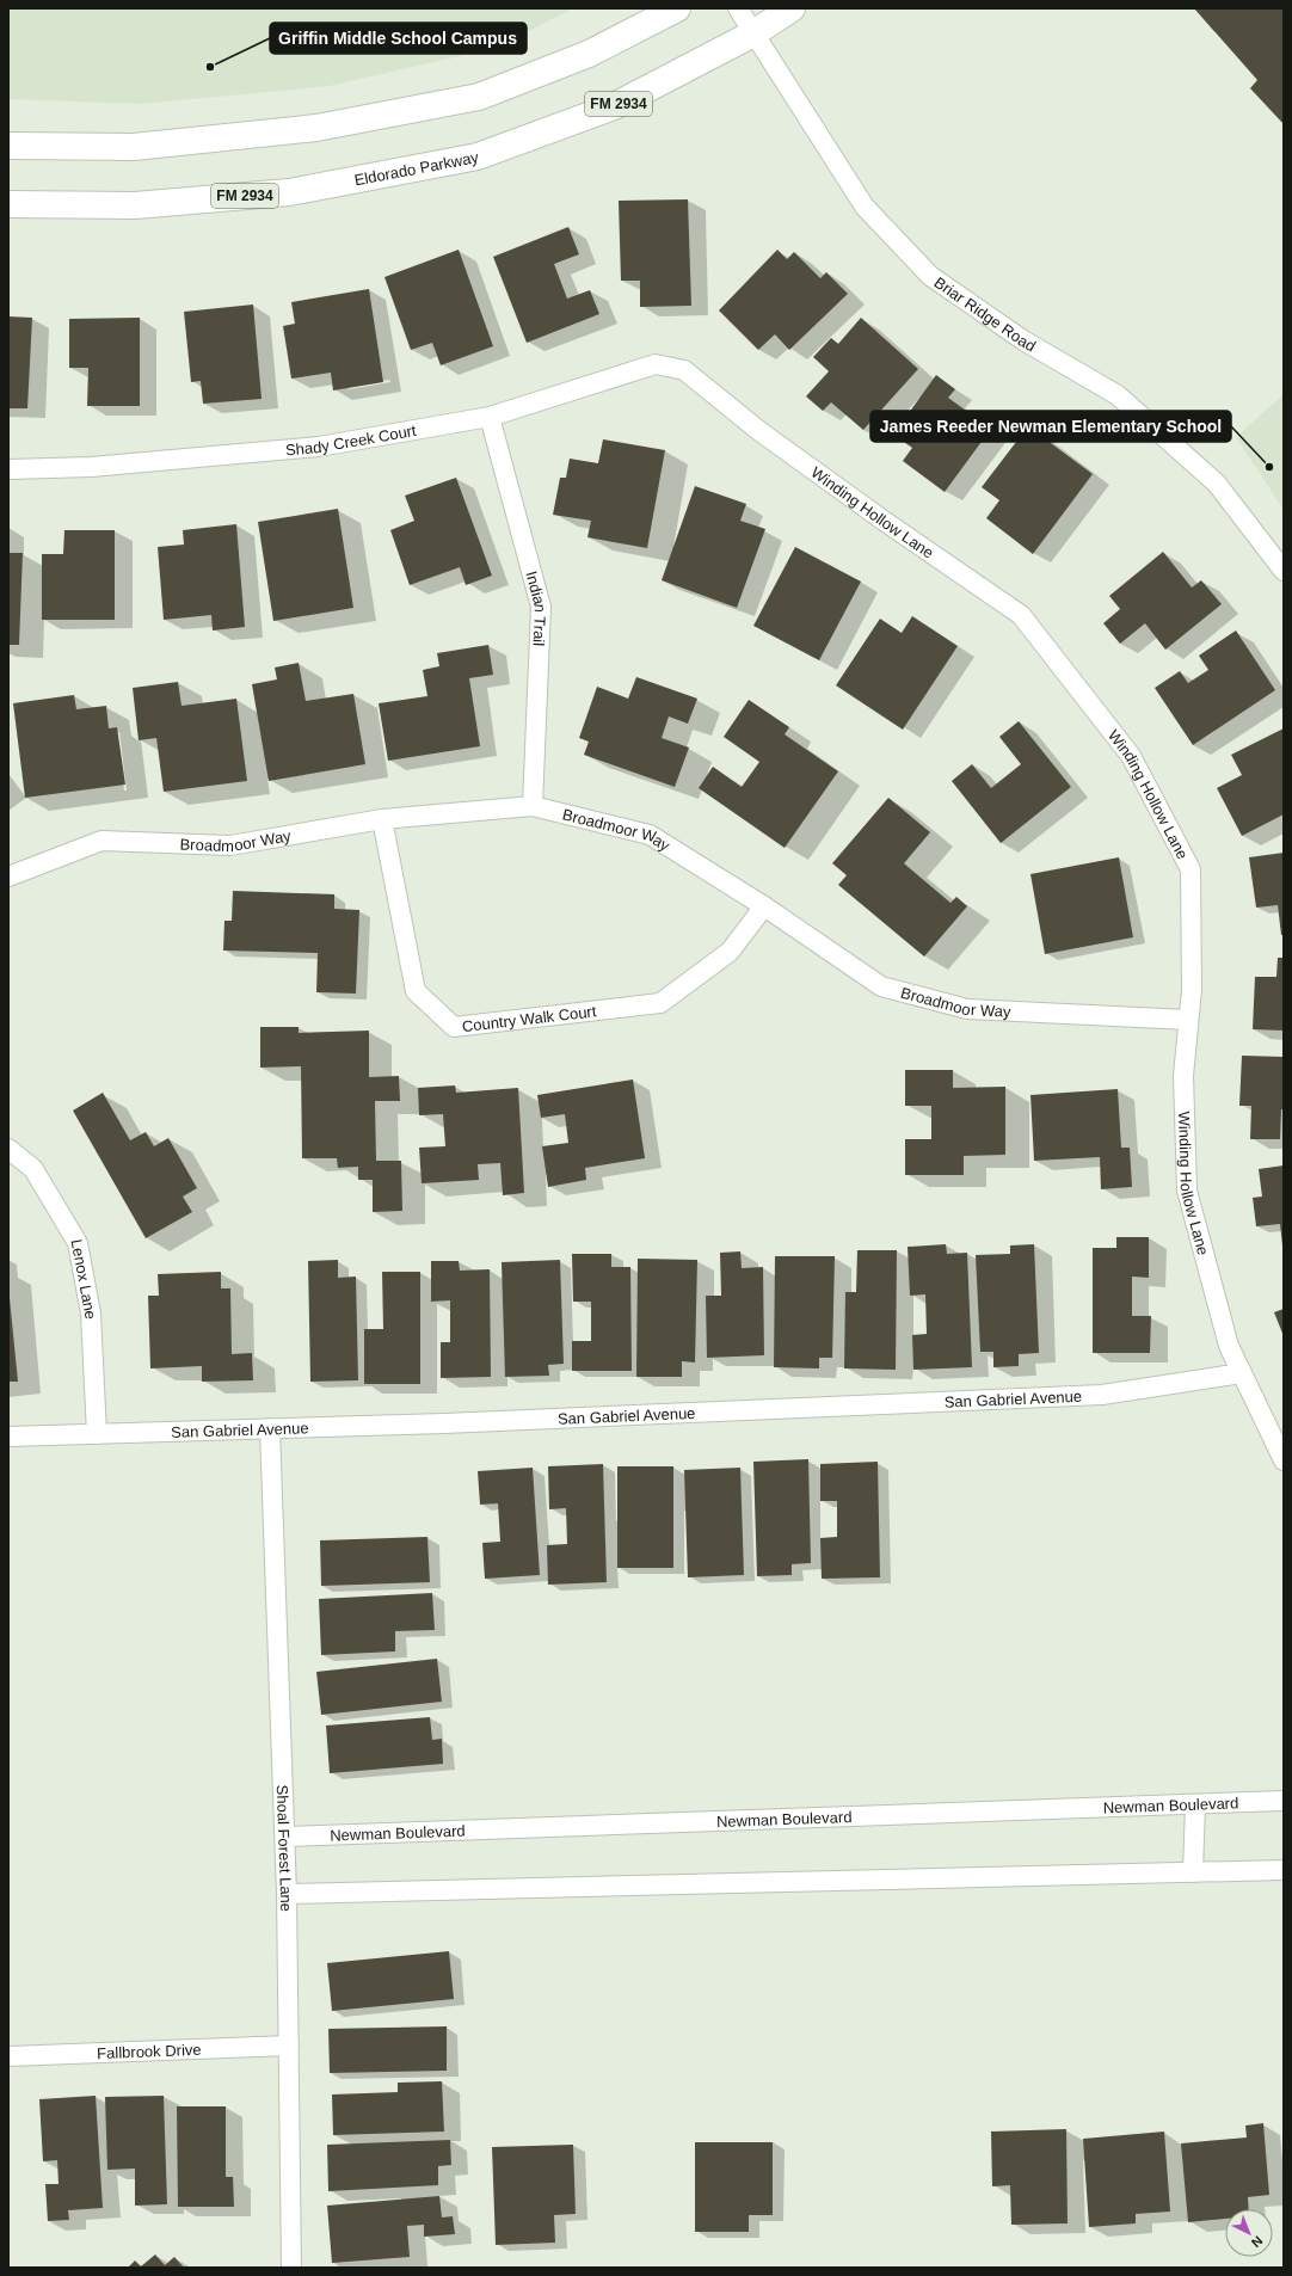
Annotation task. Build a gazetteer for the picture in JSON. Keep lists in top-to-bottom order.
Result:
{
  "streets": {
    "main road": ["FM 2934", "Eldorado Parkway"],
    "street": [
      "Briar Ridge Road",
      "Shady Creek Court",
      "Winding Hollow Lane",
      "Indian Trail",
      "Broadmoor Way",
      "Country Walk Court",
      "Lenox Lane",
      "San Gabriel Avenue",
      "Newman Boulevard",
      "Shoal Forest Lane",
      "Fallbrook Drive"
    ]
  },
  "crossings": [
    ["Eldorado Parkway", "Briar Ridge Road"],
    ["Shady Creek Court", "Winding Hollow Lane"],
    ["Shady Creek Court", "Indian Trail"],
    ["Winding Hollow Lane", "Broadmoor Way"],
    ["Winding Hollow Lane", "San Gabriel Avenue"],
    ["Indian Trail", "Broadmoor Way"],
    ["Broadmoor Way", "Country Walk Court"],
    ["Lenox Lane", "San Gabriel Avenue"],
    ["San Gabriel Avenue", "Shoal Forest Lane"],
    ["Newman Boulevard", "Shoal Forest Lane"],
    ["Shoal Forest Lane", "Fallbrook Drive"]
  ],
  "places": ["Griffin Middle School Campus", "James Reeder Newman Elementary School"],
  "north": "bottom right"
}
